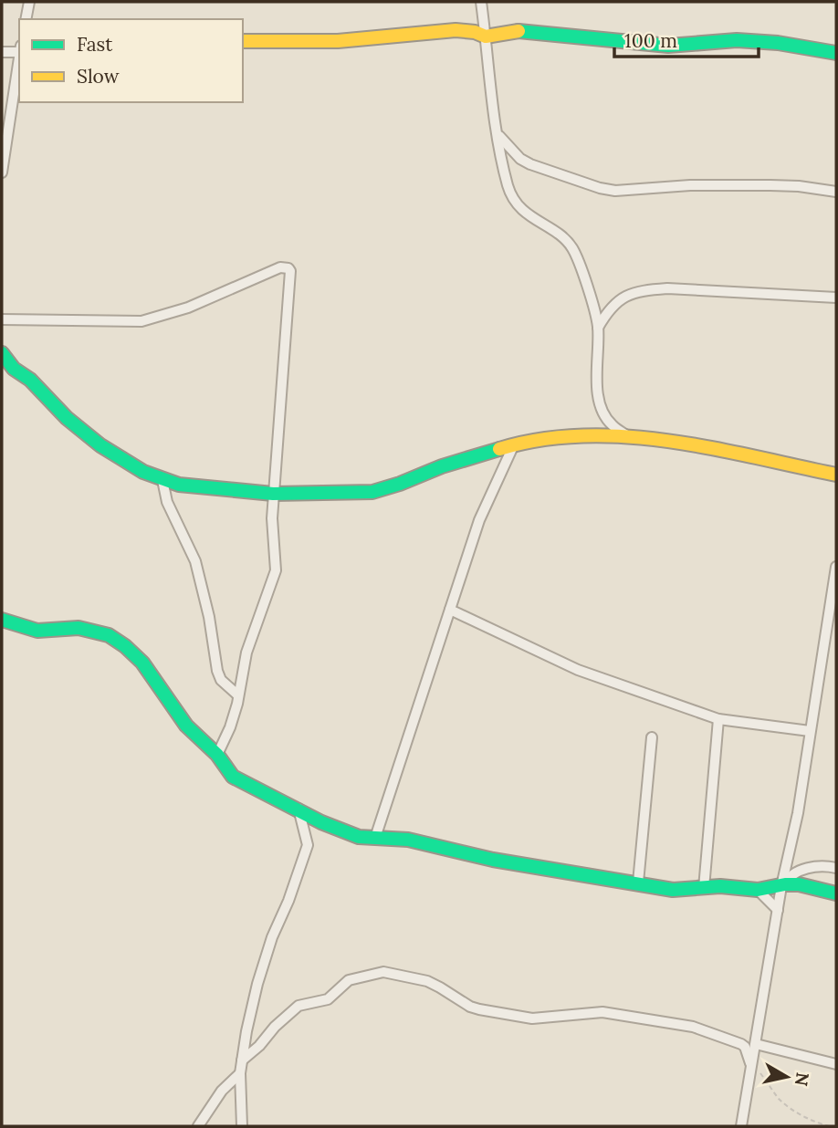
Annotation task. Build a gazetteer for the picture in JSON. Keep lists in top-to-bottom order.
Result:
{
  "legend": ["Fast", "Slow"],
  "scale_bar": "100 m",
  "north": "right"
}
